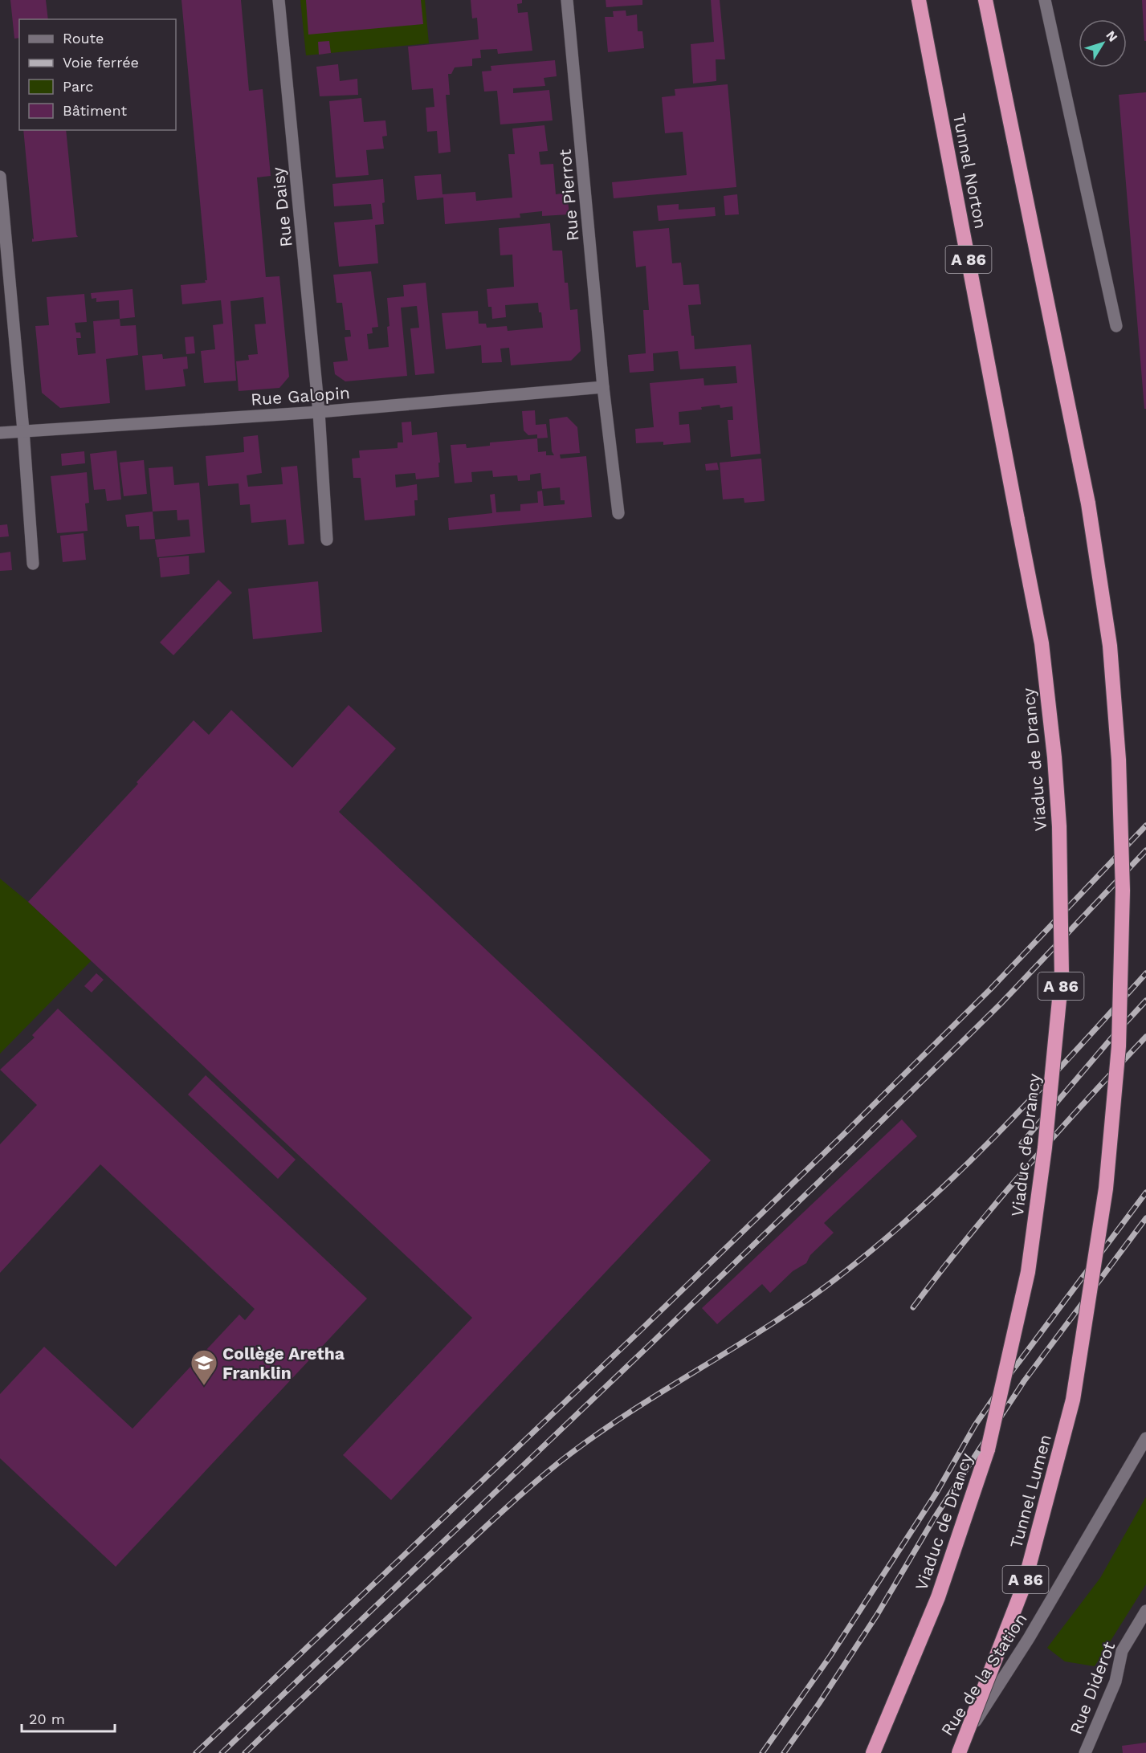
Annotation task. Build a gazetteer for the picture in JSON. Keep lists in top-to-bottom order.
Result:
{
  "streets": {
    "highway": [
      "Tunnel Norton",
      "A 86",
      "Viaduc de Drancy",
      "Tunnel Lumen"
    ],
    "street": [
      "Rue Pierrot",
      "Rue Daisy",
      "Rue Galopin",
      "Rue de la Station",
      "Rue Diderot"
    ]
  },
  "crossings": [
    ["Tunnel Norton", "Viaduc de Drancy"],
    ["Rue Pierrot", "Rue Galopin"],
    ["Rue Daisy", "Rue Galopin"]
  ],
  "places": {
    "school or university": ["Collège Aretha Franklin"]
  },
  "legend": [
    "Route",
    "Voie ferrée",
    "Parc",
    "Bâtiment"
  ],
  "scale_bar": "20 m",
  "north": "top right"
}
